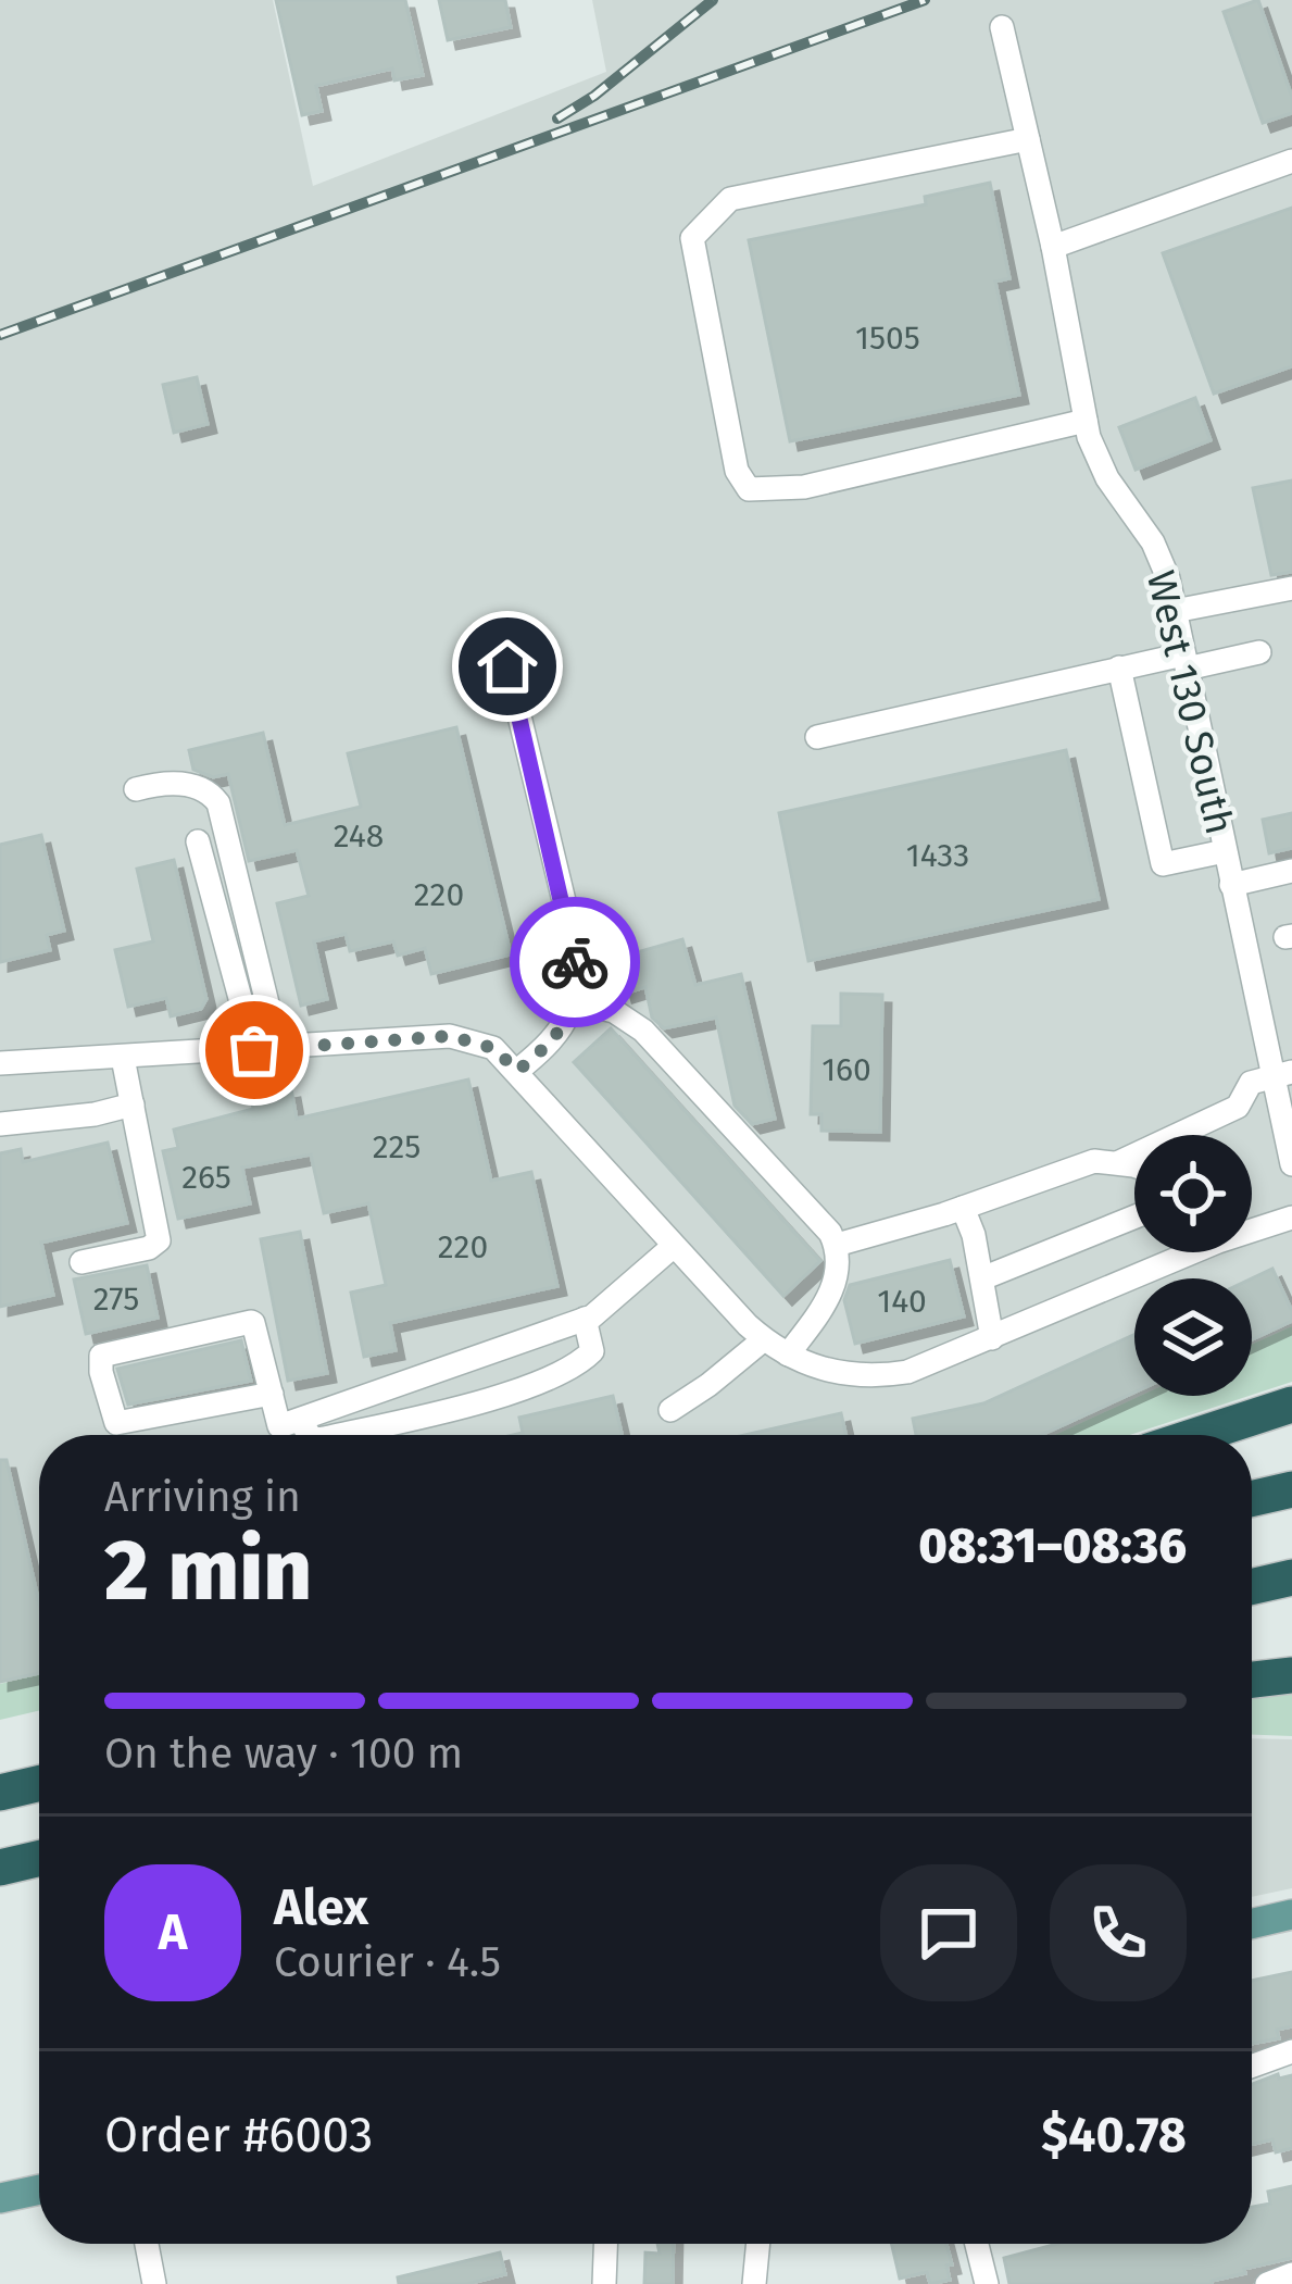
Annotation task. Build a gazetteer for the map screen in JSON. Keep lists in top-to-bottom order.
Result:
{
  "streets": {
    "street": ["West 130 South"]
  },
  "house_numbers": [
    "1505",
    "248",
    "1433",
    "220",
    "160",
    "225",
    "265",
    "220",
    "275",
    "140"
  ],
  "page": {
    "heading": ["2 min", "Arriving in", "08:31–08:36"],
    "panel": [
      "Alex",
      "Courier · 4.5",
      "Order #6003",
      "$40.78"
    ],
    "bar": "On the way · 100 m",
    "round": "A"
  }
}
